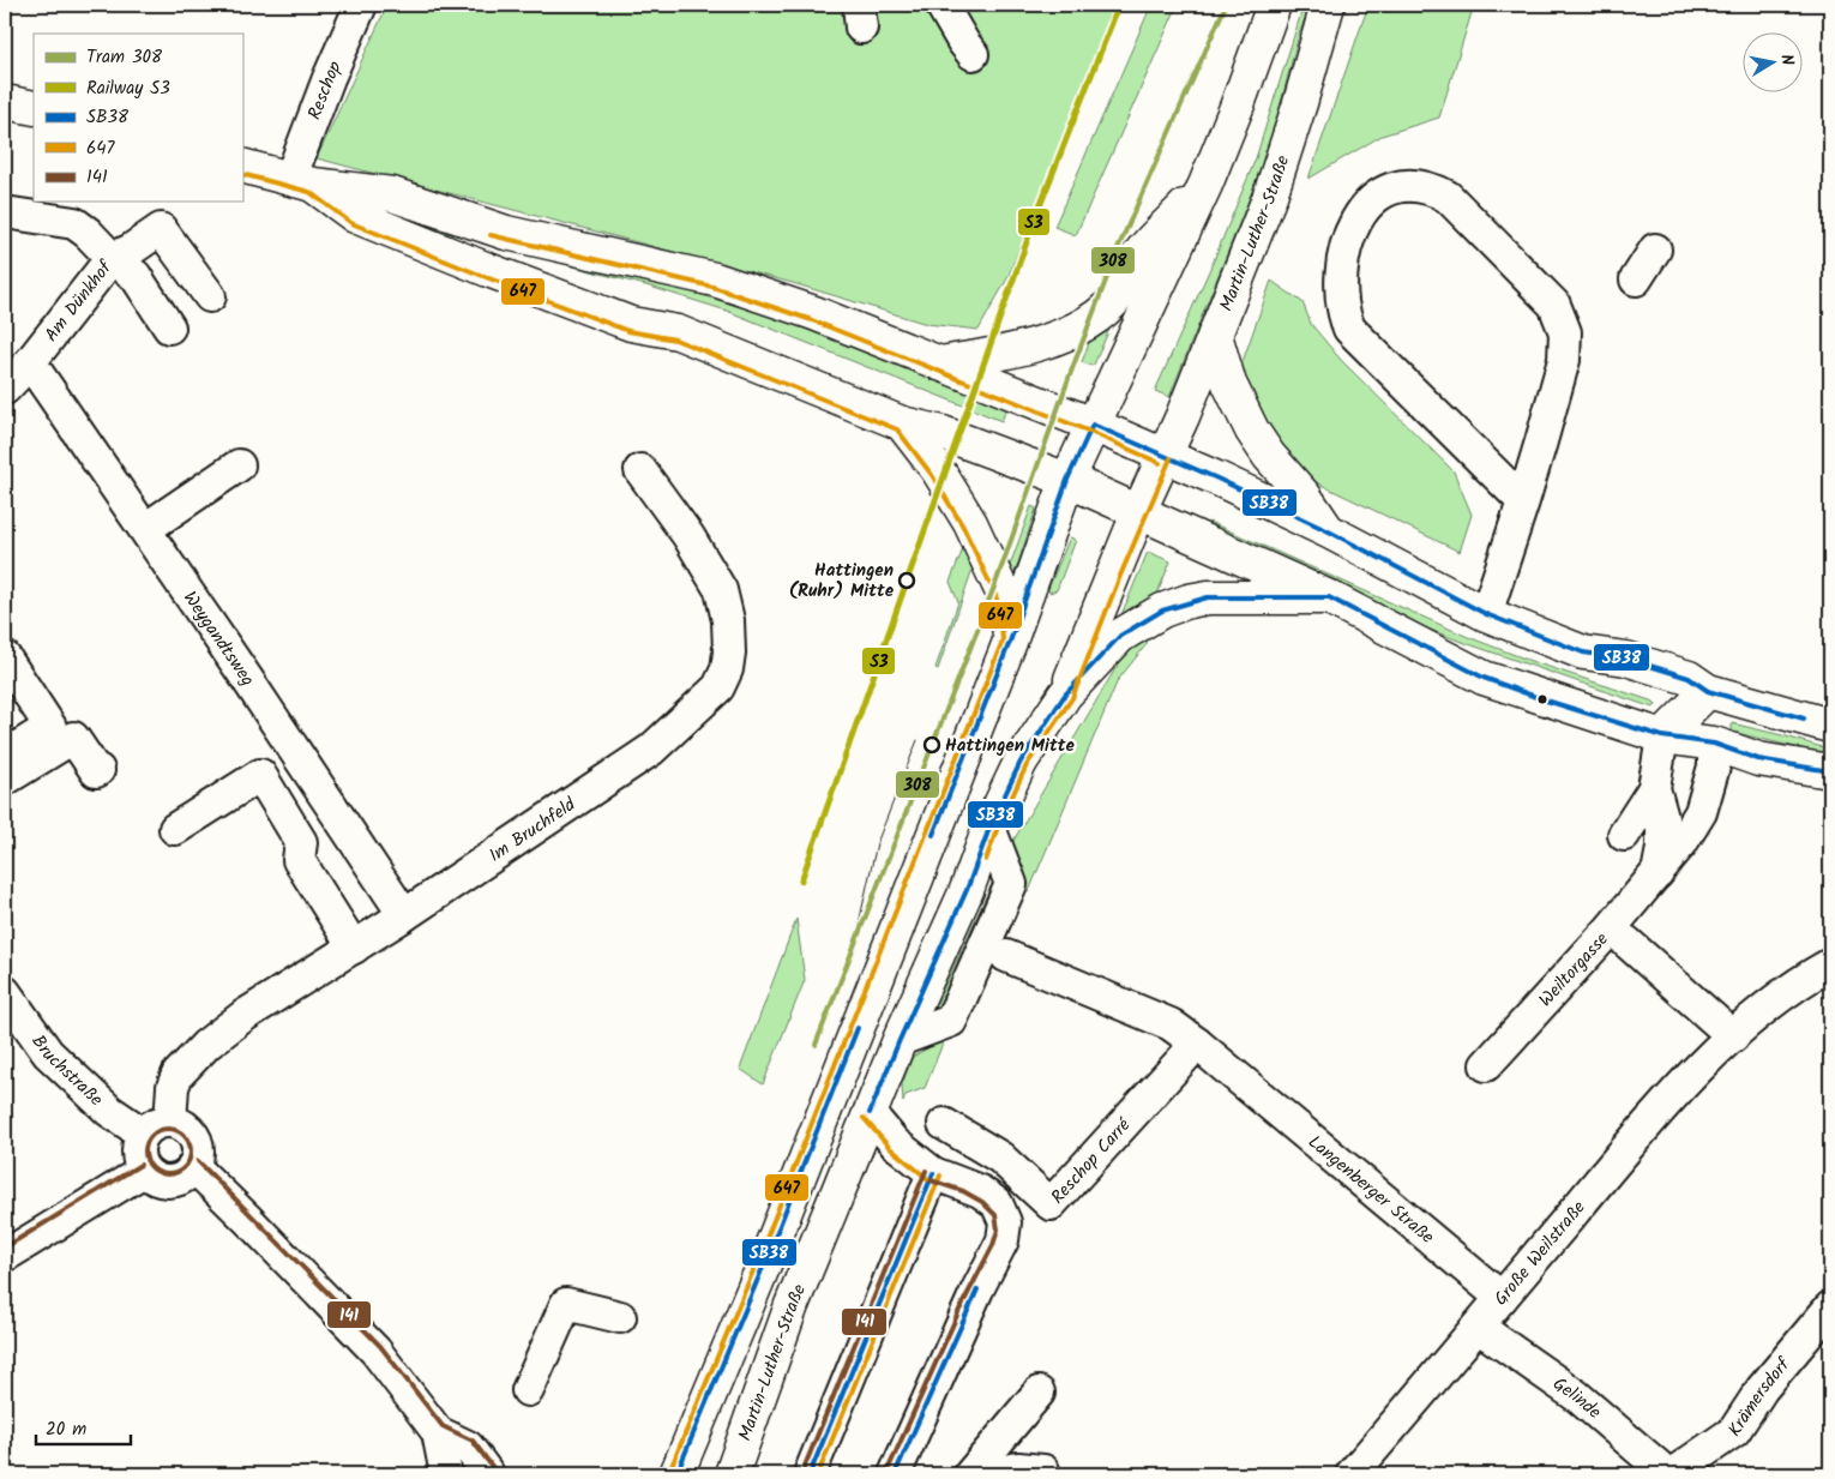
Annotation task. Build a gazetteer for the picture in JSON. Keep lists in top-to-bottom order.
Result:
{
  "streets": {
    "main road": ["Martin-Luther-Straße"],
    "street": [
      "Reschop",
      "Am Dünkhof",
      "Weygandtsweg",
      "Im Bruchfeld",
      "Weiltorgasse",
      "Bruchstraße",
      "Reschop Carré",
      "Langenberger Straße",
      "Große Weilstraße",
      "Krämersdorf",
      "Gelinde"
    ]
  },
  "crossings": [
    ["Am Dünkhof", "Weygandtsweg"],
    ["Weygandtsweg", "Im Bruchfeld"],
    ["Im Bruchfeld", "Bruchstraße"],
    ["Reschop Carré", "Langenberger Straße"],
    ["Langenberger Straße", "Große Weilstraße"],
    ["Große Weilstraße", "Gelinde"],
    ["Krämersdorf", "Gelinde"]
  ],
  "places": ["Hattingen (Ruhr) Mitte", "Hattingen Mitte"],
  "lines": [
    "tram line 308",
    "rail line S3",
    "transit line 647",
    "transit line SB38",
    "transit line 141"
  ],
  "legend": [
    "Tram 308",
    "Railway S3",
    "SB38",
    "647",
    "141"
  ],
  "scale_bar": "20 m",
  "north": "right"
}
